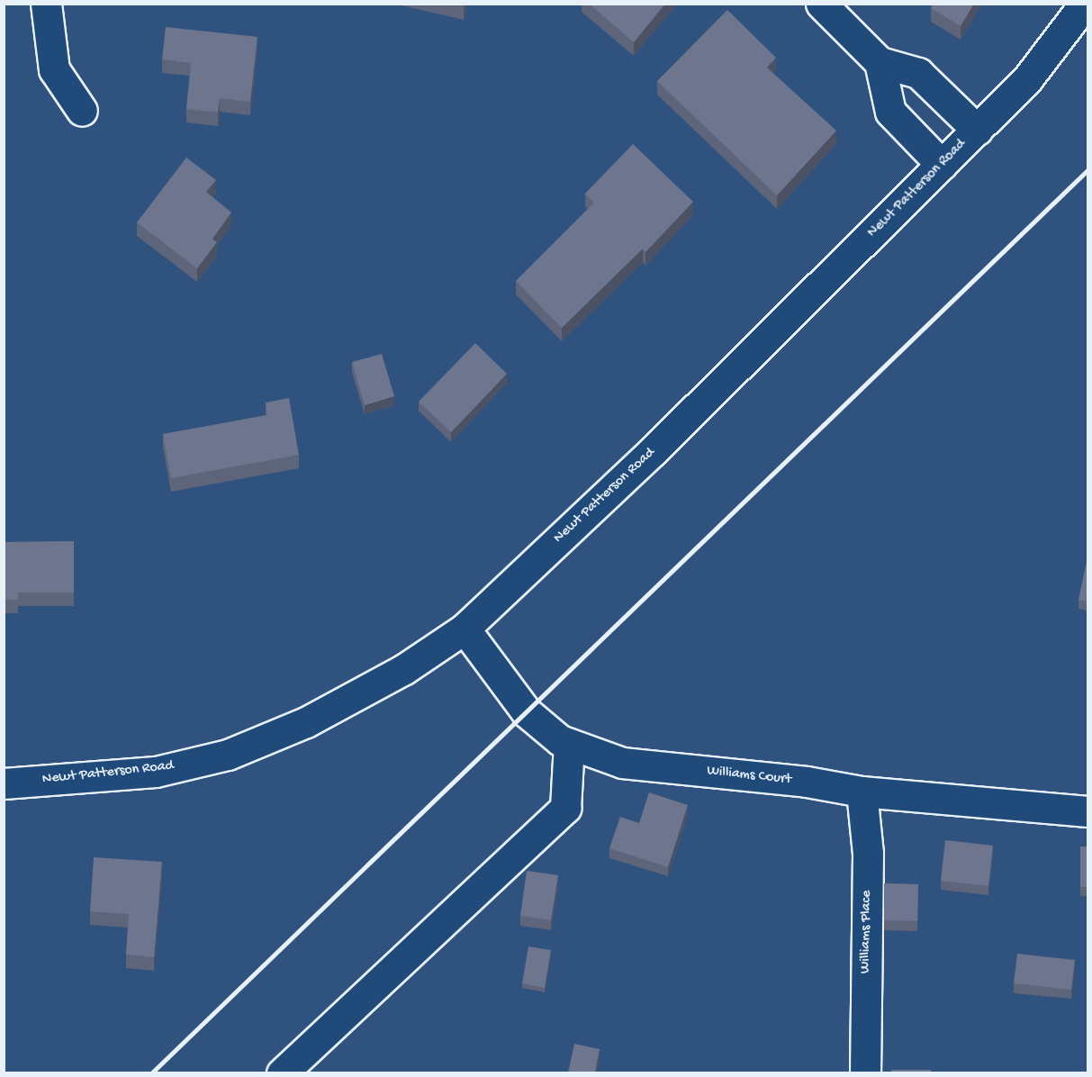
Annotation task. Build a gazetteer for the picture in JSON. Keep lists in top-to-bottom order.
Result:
{
  "streets": {
    "street": ["Newt Patterson Road", "Williams Court", "Williams Place"]
  },
  "crossings": [
    ["Newt Patterson Road", "Williams Court"],
    ["Williams Court", "Williams Place"]
  ]
}
